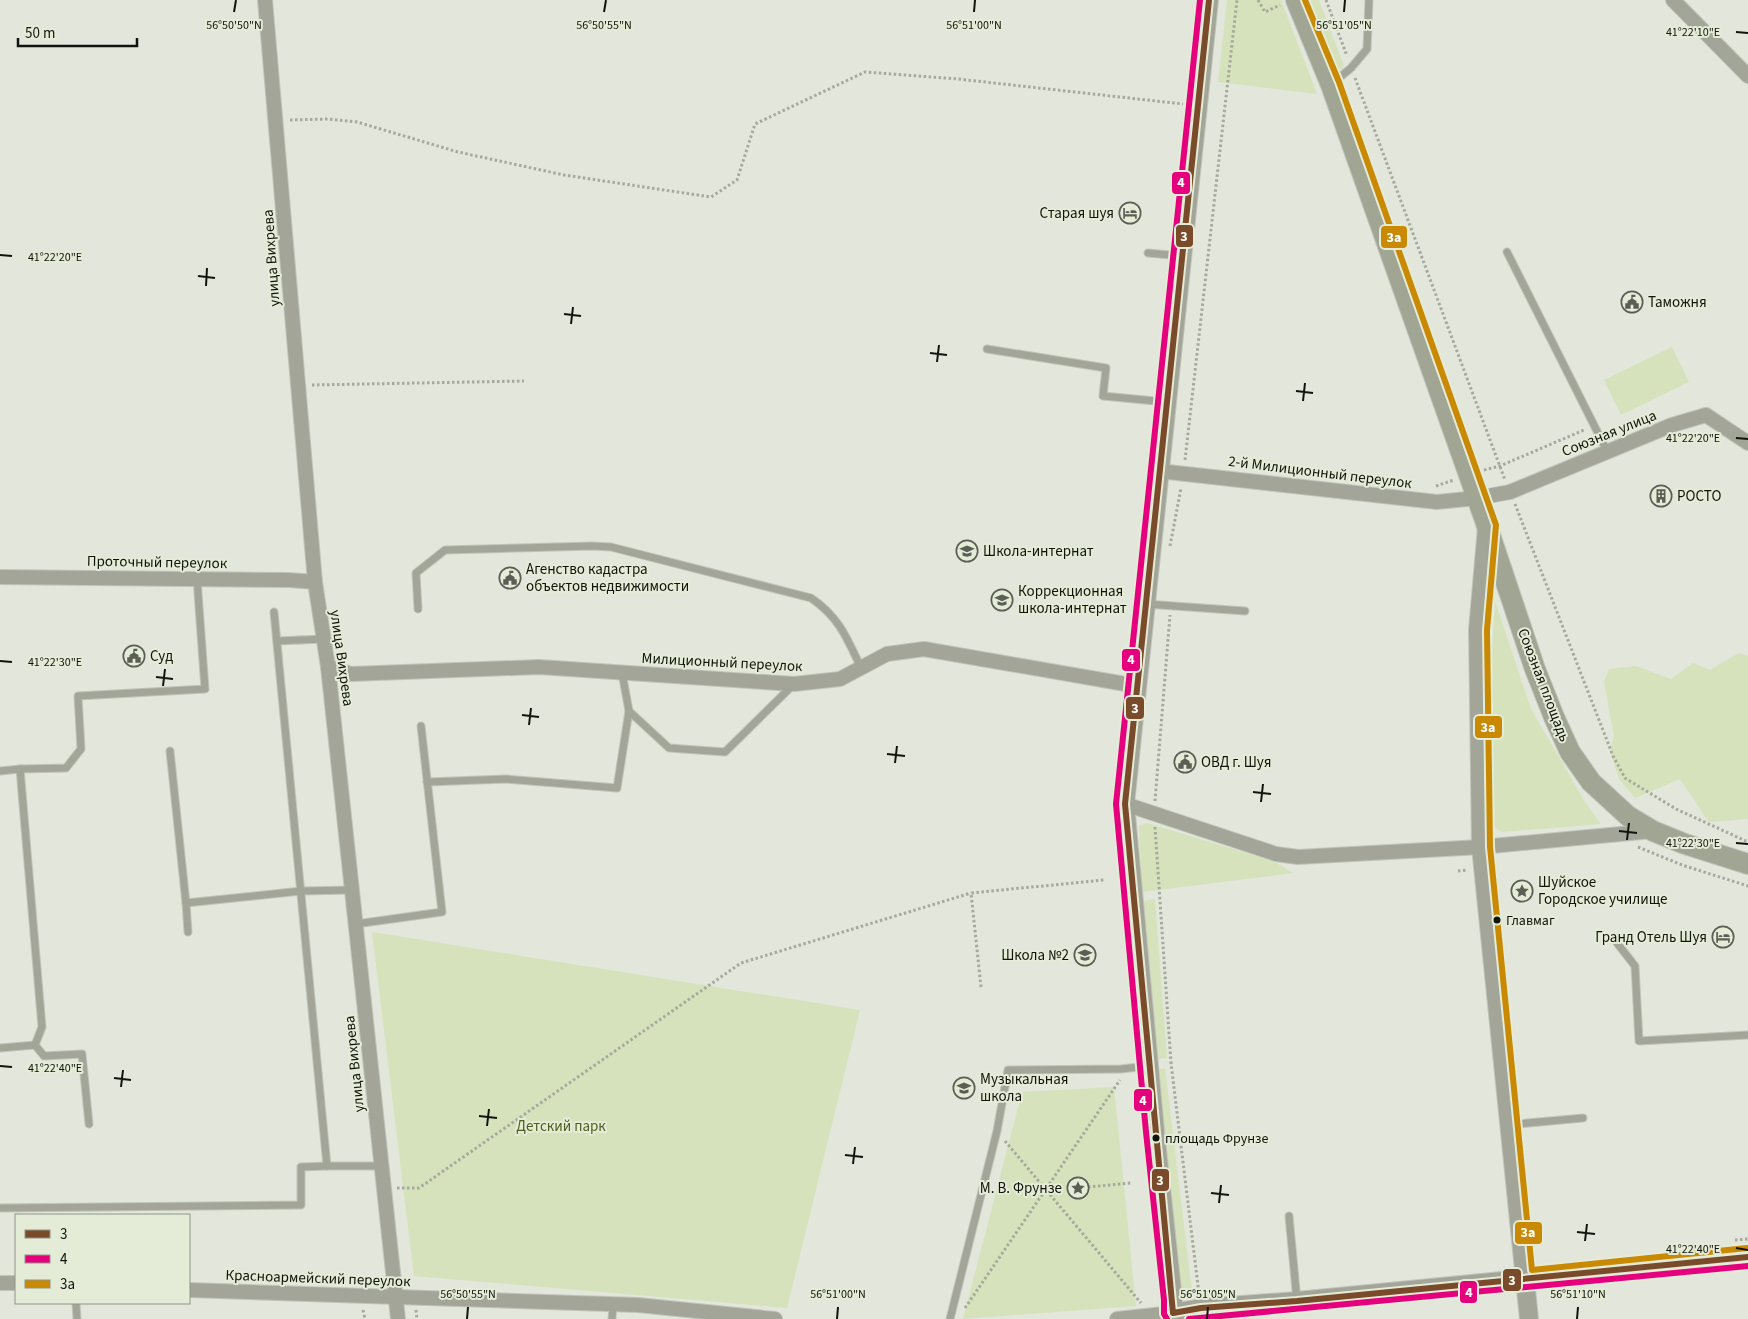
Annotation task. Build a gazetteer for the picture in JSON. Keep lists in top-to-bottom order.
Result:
{
  "streets": {
    "main road": ["Союзная площадь"],
    "street": [
      "улица Вихрева",
      "Союзная улица",
      "2-й Милиционный переулок",
      "Проточный переулок",
      "Милиционный переулок",
      "Красноармейский переулок"
    ]
  },
  "crossings": [
    ["улица Вихрева", "Проточный переулок"],
    ["улица Вихрева", "Милиционный переулок"],
    ["улица Вихрева", "Красноармейский переулок"],
    ["Союзная улица", "2-й Милиционный переулок"],
    ["Союзная улица", "Союзная площадь"],
    ["2-й Милиционный переулок", "Союзная площадь"]
  ],
  "parks": ["Детский парк"],
  "places": {
    "hotel": ["Старая шуя", "Гранд Отель Шуя"],
    "public building": [
      "Таможня",
      "Агенство кадастра объектов недвижимости",
      "Суд",
      "ОВД г. Шуя"
    ],
    "building": ["РОСТО"],
    "school or university": [
      "Школа-интернат",
      "Коррекционная школа-интернат",
      "Школа №2",
      "Музыкальная школа"
    ],
    "place": ["Шуйское Городское училище", "М. В. Фрунзе"],
    "other": ["Главмаг", "площадь Фрунзе"]
  },
  "lines": ["transit line 3", "transit line 4", "transit line 3а"],
  "legend": ["3", "4", "3а"],
  "scale_bar": "50 m",
  "coordinates": [
    "56°50'50\"N",
    "56°50'55\"N",
    "56°51'00\"N",
    "56°51'05\"N",
    "41°22'10\"E",
    "41°22'20\"E",
    "41°22'30\"E",
    "41°22'40\"E",
    "56°51'10\"N"
  ]
}
